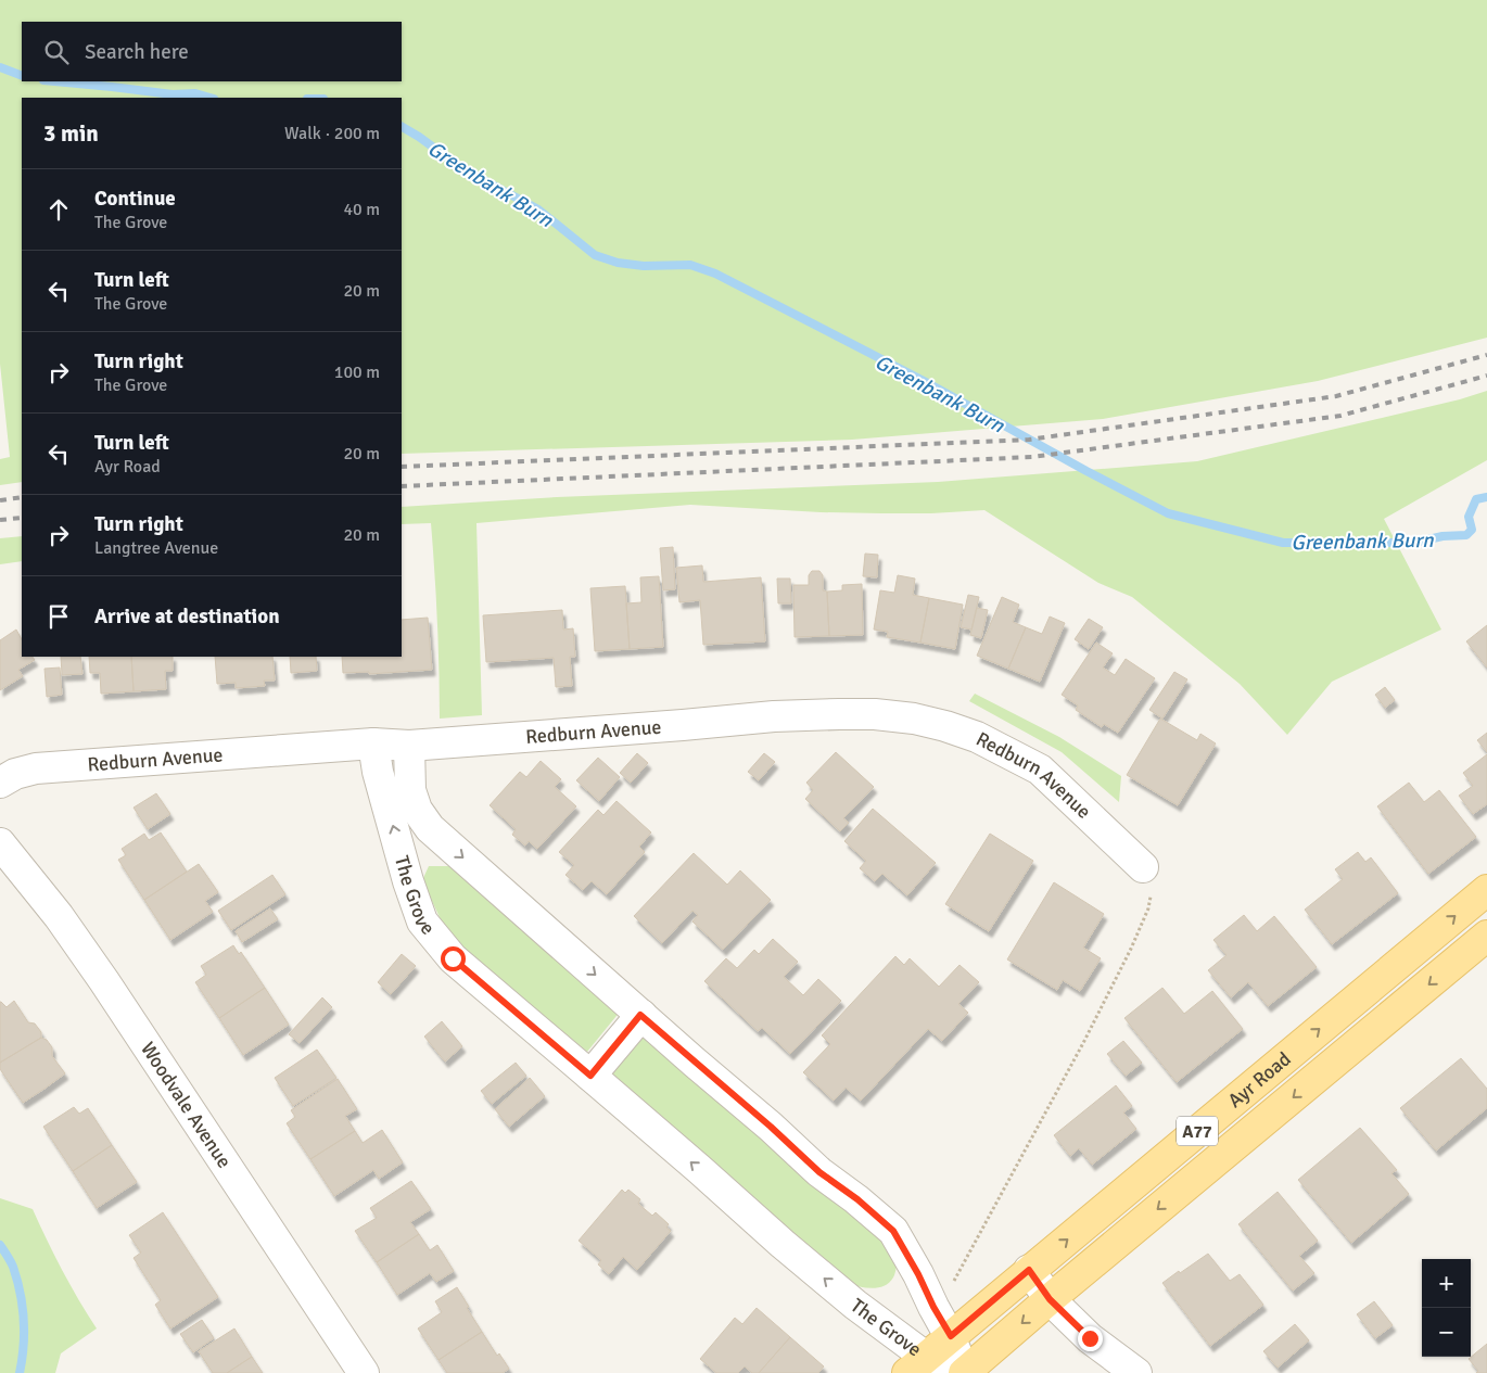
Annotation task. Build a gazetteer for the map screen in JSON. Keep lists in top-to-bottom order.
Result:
{
  "streets": {
    "main road": ["Ayr Road", "A77"],
    "street": ["Redburn Avenue", "The Grove", "Woodvale Avenue"]
  },
  "crossings": [
    ["Redburn Avenue", "The Grove"],
    ["The Grove", "Ayr Road"]
  ],
  "water": ["Greenbank Burn"],
  "page": {
    "search": "Search here",
    "heading": ["3 min", "Walk · 200 m"],
    "list": [
      ["Continue", "The Grove", "40 m"],
      ["Turn left", "The Grove", "20 m"],
      ["Turn right", "The Grove", "100 m"],
      ["Turn left", "Ayr Road", "20 m"],
      ["Turn right", "Langtree Avenue", "20 m"],
      "Arrive at destination"
    ],
    "map_buttons": ["+", "−"]
  }
}
